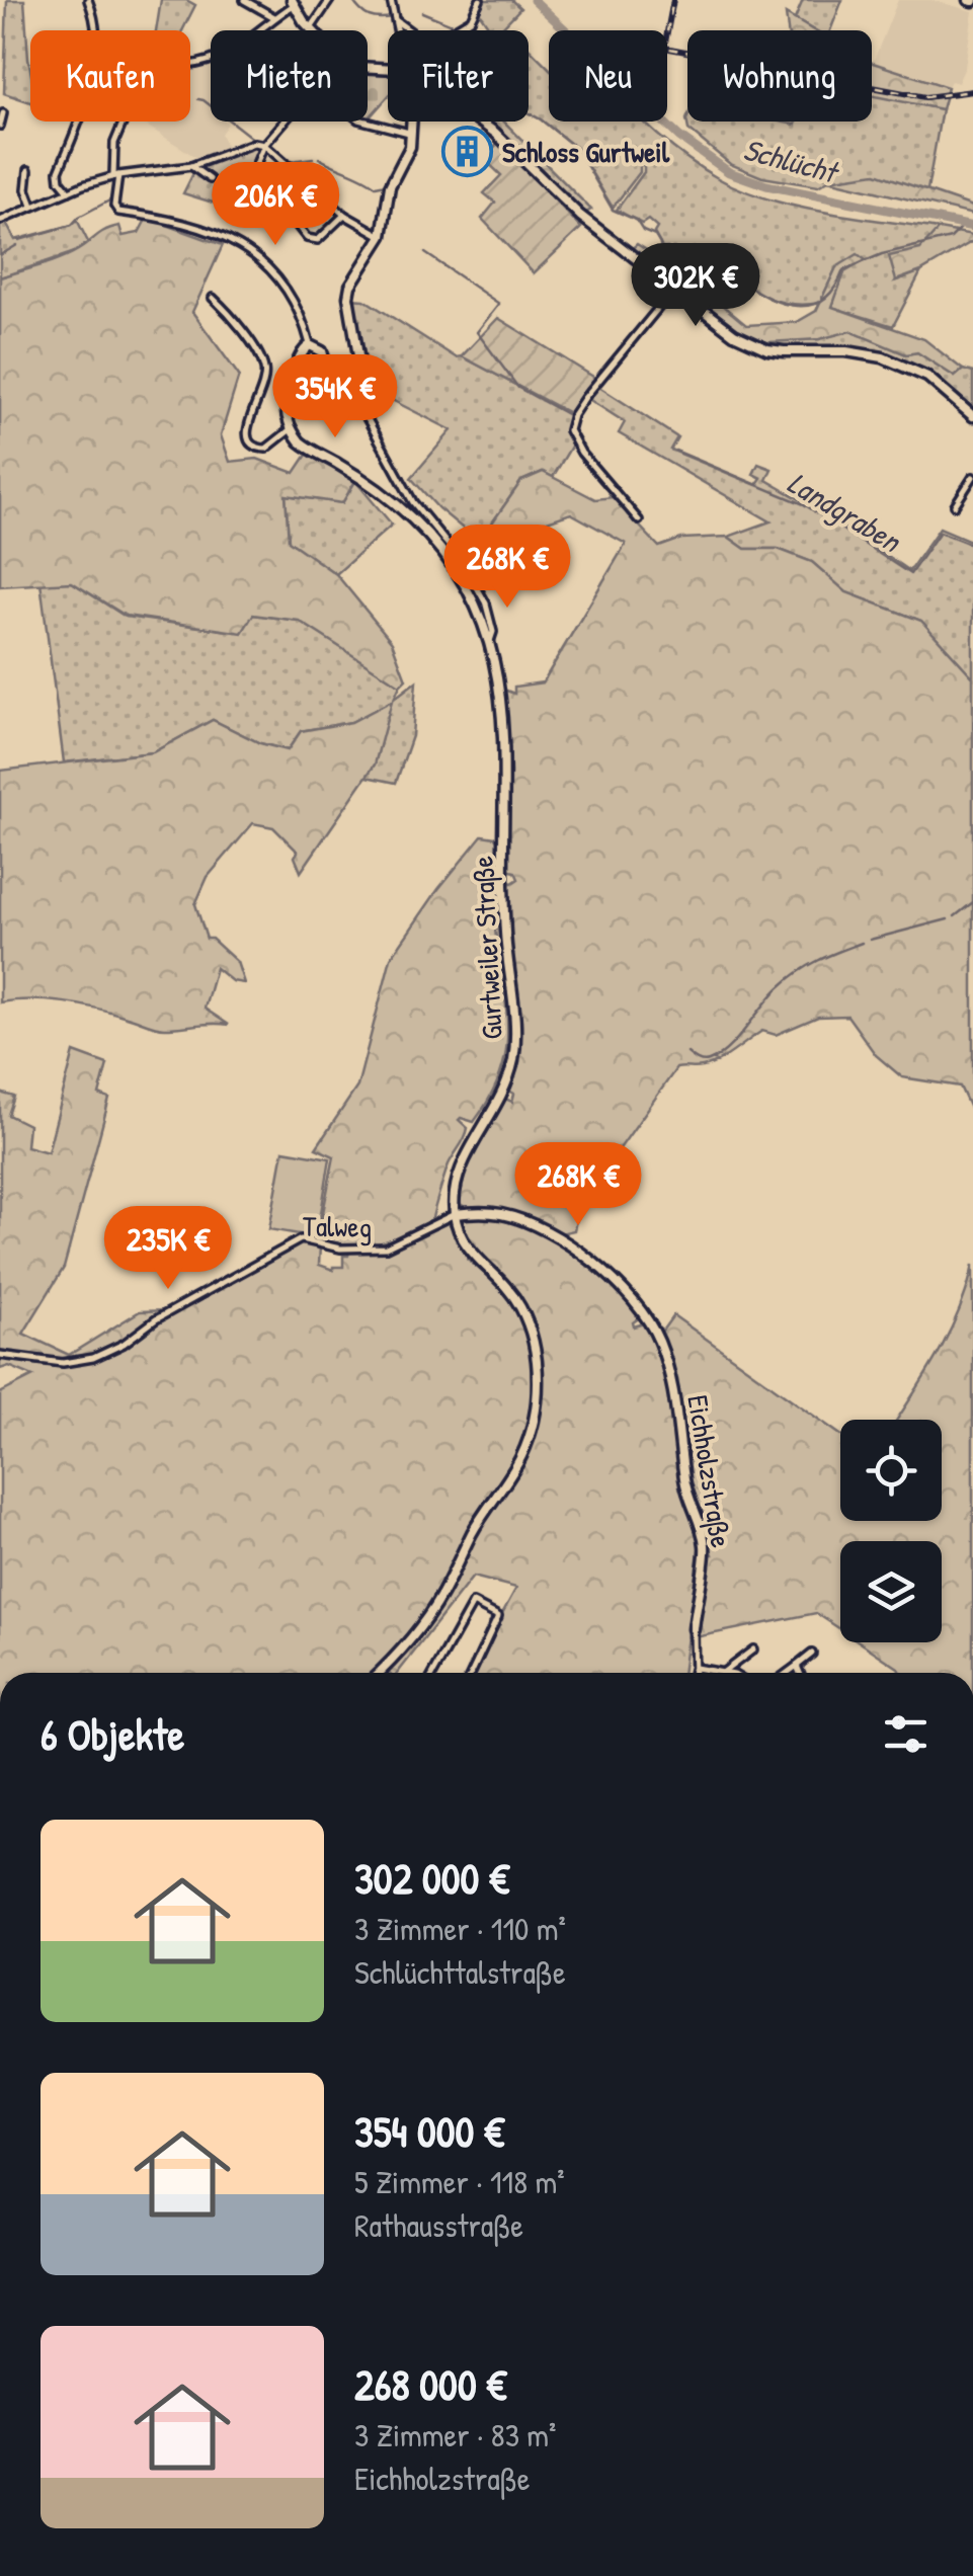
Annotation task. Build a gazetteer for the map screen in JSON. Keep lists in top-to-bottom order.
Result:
{
  "streets": {
    "main road": ["Gurtweiler Straße", "Eichholzstraße"],
    "street": ["Talweg"]
  },
  "crossings": [
    ["Gurtweiler Straße", "Talweg"],
    ["Gurtweiler Straße", "Eichholzstraße"],
    ["Talweg", "Eichholzstraße"]
  ],
  "water": ["Schlücht", "Landgraben"],
  "places": {
    "building": ["Schloss Gurtweil"]
  },
  "page": {
    "chip": [
      "Kaufen",
      "Mieten",
      "Filter",
      "Neu",
      "Wohnung"
    ],
    "price": [
      "206K €",
      "302K €",
      "354K €",
      "268K €",
      "268K €",
      "235K €"
    ],
    "heading": "6 Objekte",
    "list": [
      {
        "name": "302 000 €",
        "note": "3 Zimmer · 110 m² · Schlüchttalstraße"
      },
      {
        "name": "354 000 €",
        "note": "5 Zimmer · 118 m² · Rathausstraße"
      },
      {
        "name": "268 000 €",
        "note": "3 Zimmer · 83 m² · Eichholzstraße"
      }
    ]
  }
}
